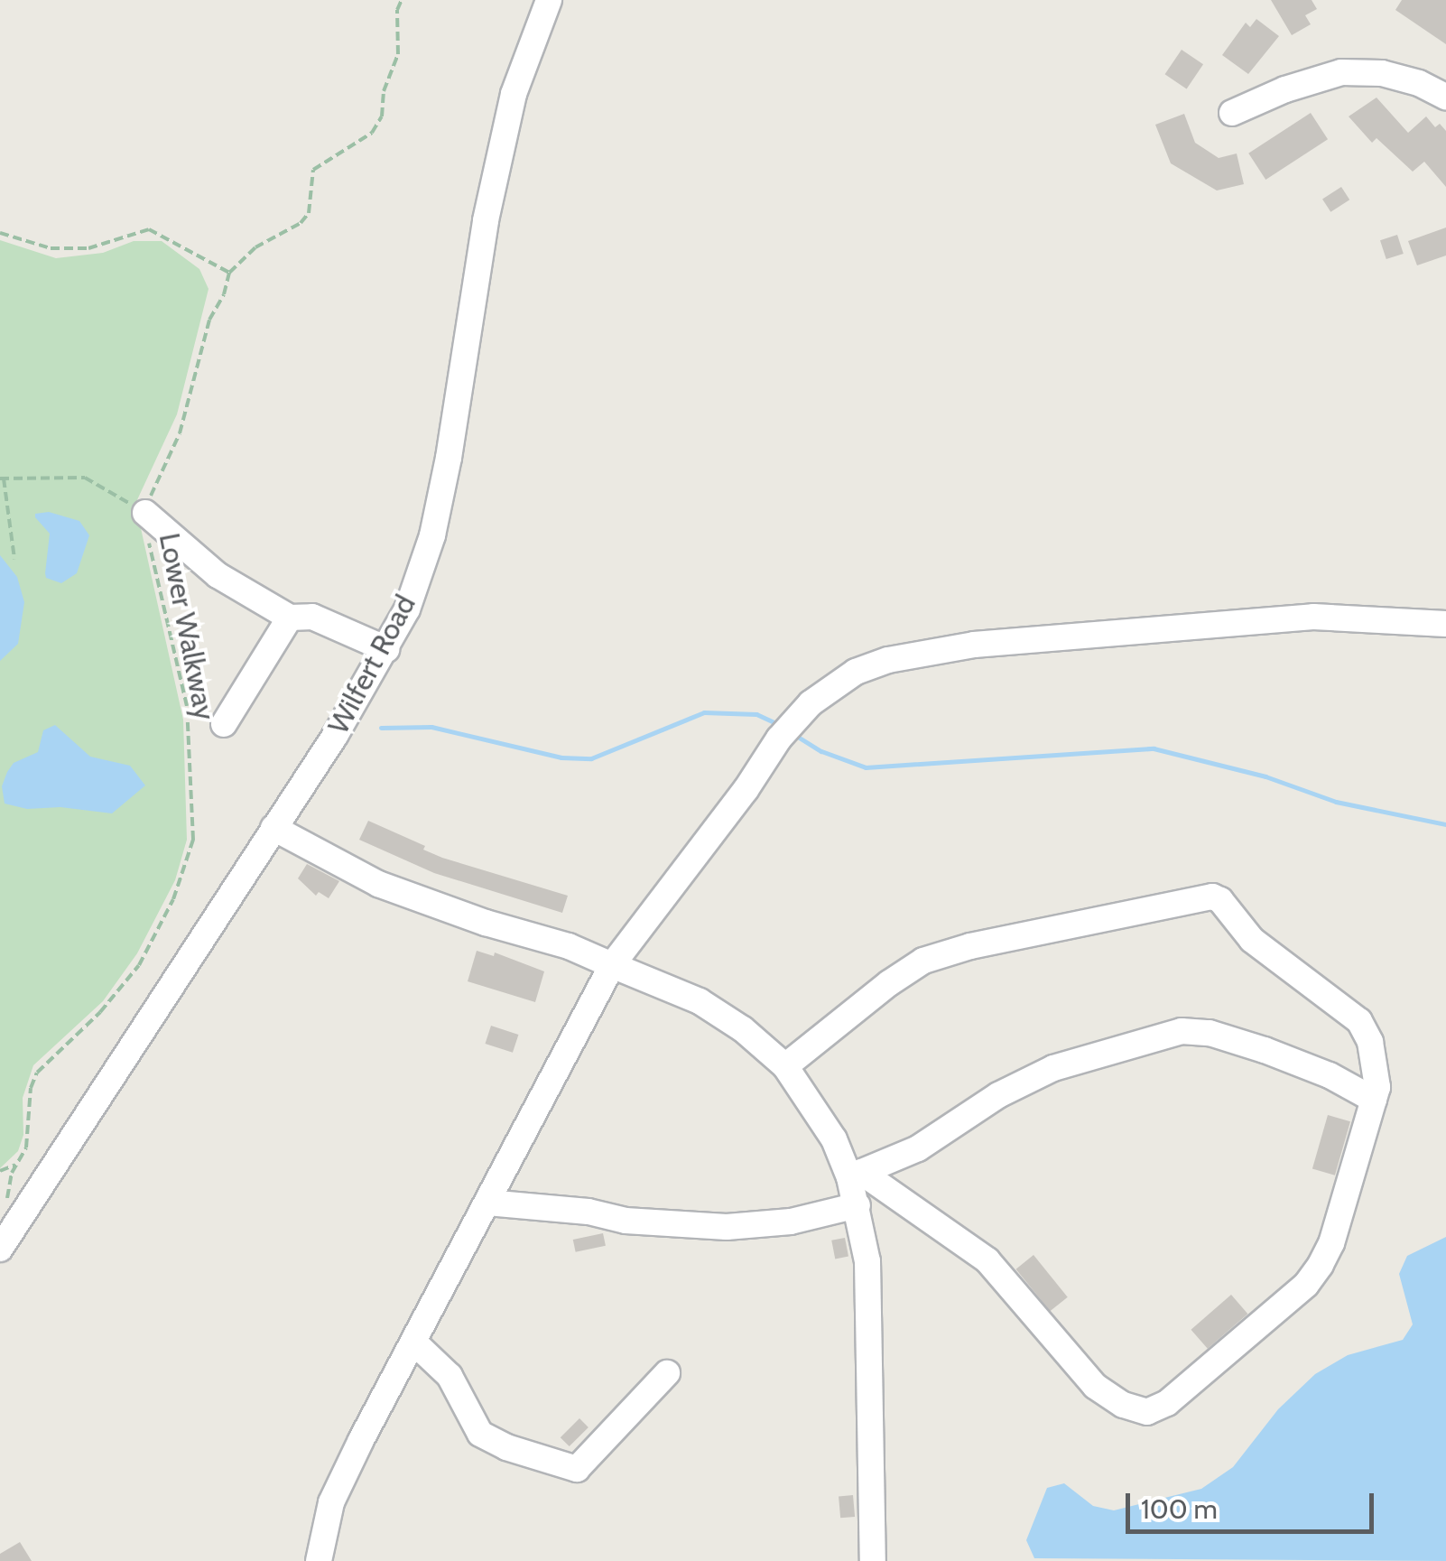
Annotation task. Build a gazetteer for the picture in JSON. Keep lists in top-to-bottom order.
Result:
{
  "streets": {
    "street": ["Wilfert Road"],
    "path": ["Lower Walkway"]
  },
  "scale_bar": "100 m"
}
